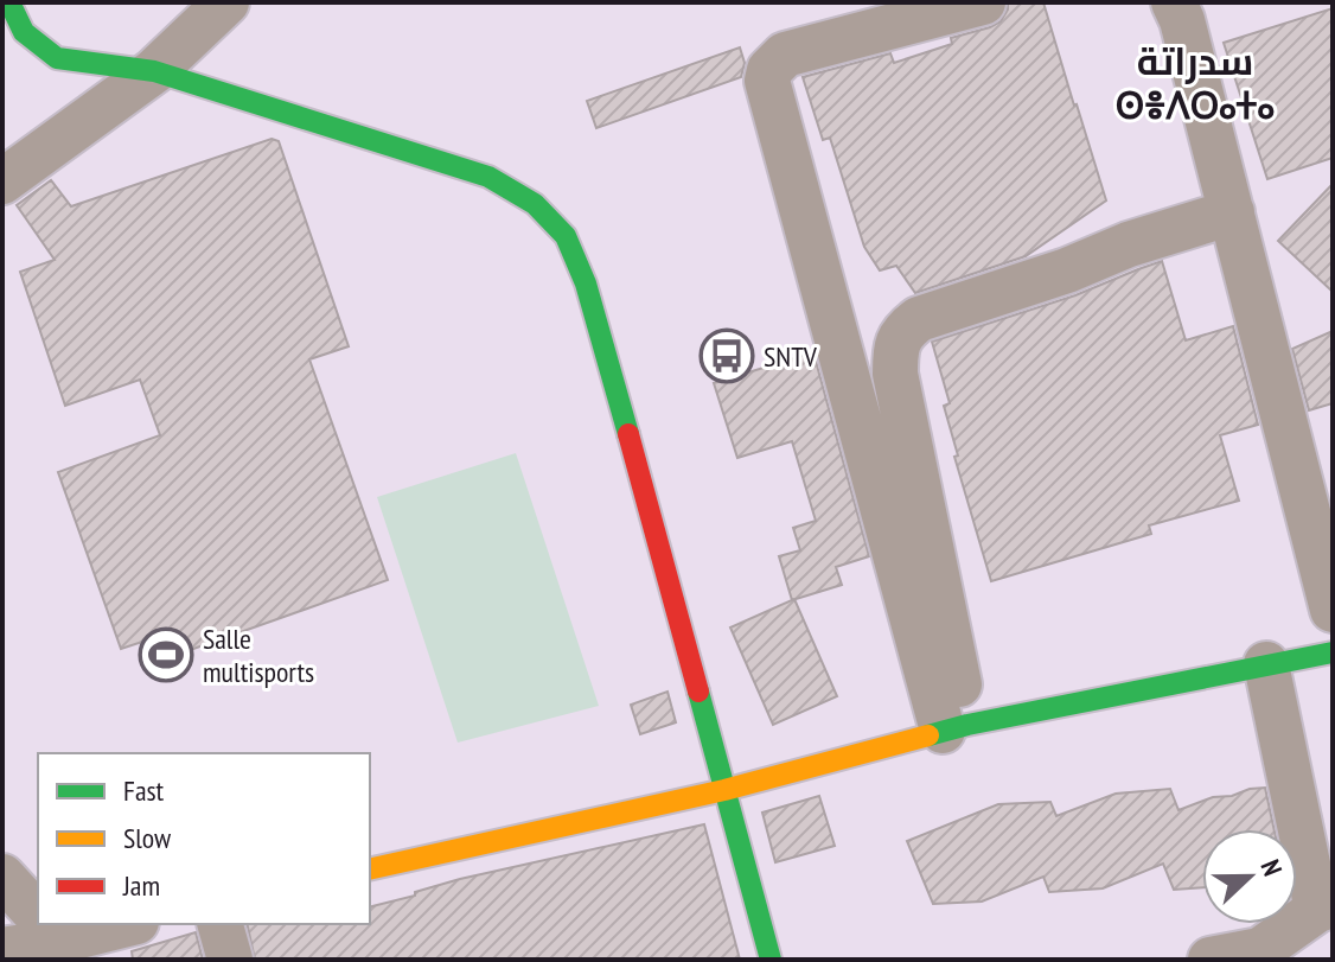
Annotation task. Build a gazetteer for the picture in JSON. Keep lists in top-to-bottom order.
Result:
{
  "districts": ["سدراتة ⵙⴻⴷⵔⴰⵜⴰ"],
  "places": {
    "bus stop": ["SNTV"],
    "sports": ["Salle multisports"]
  },
  "legend": ["Fast", "Slow", "Jam"],
  "north": "right"
}
